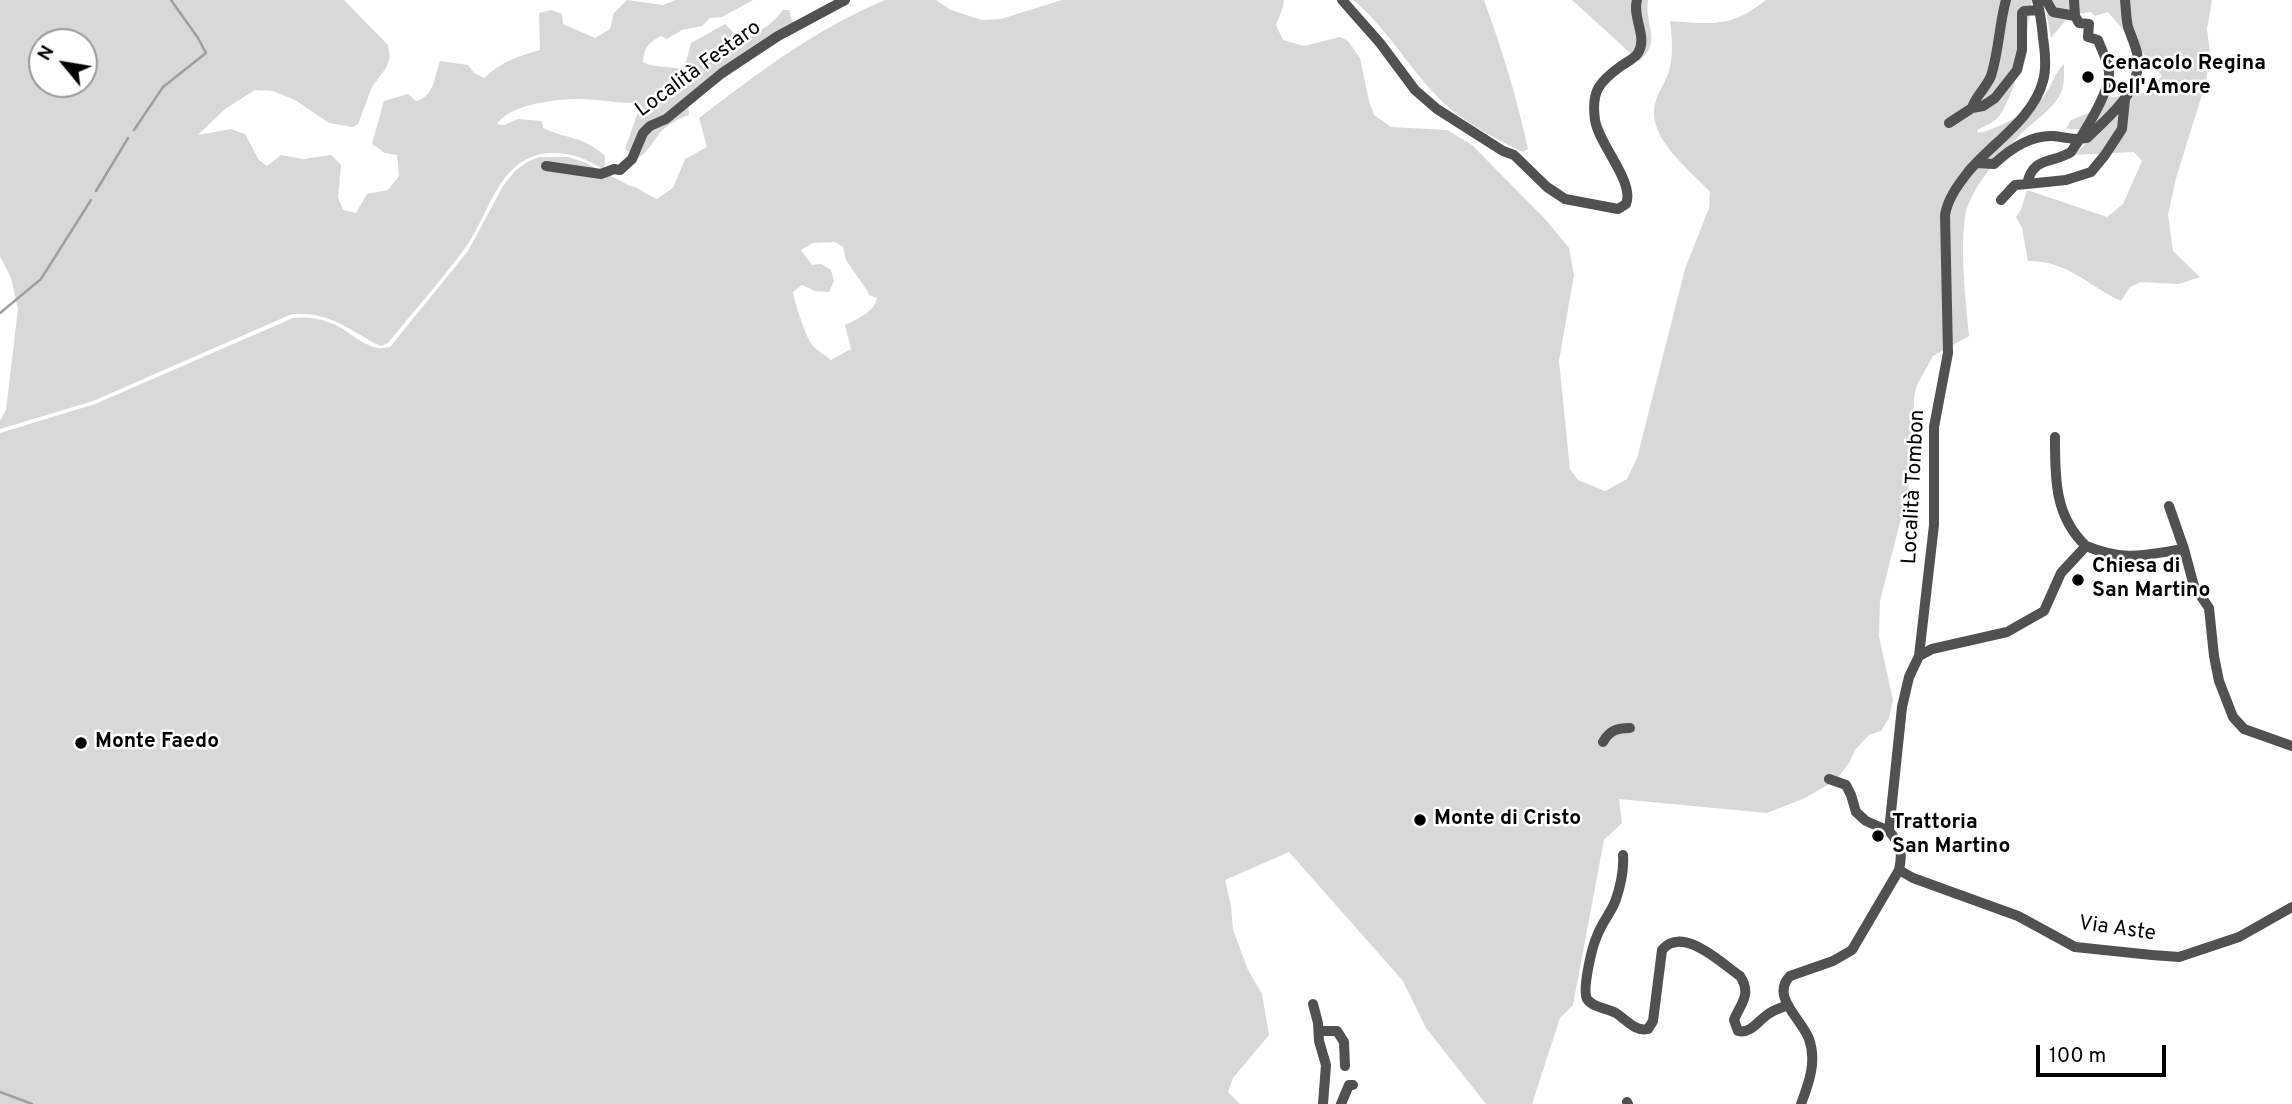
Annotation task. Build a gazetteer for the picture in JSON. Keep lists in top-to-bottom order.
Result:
{
  "streets": {
    "street": ["Località Festaro", "Località Tombon", "Via Aste"]
  },
  "places": [
    "Cenacolo Regina Dell'Amore",
    "Chiesa di San Martino",
    "Monte Faedo",
    "Monte di Cristo",
    "Trattoria San Martino"
  ],
  "scale_bar": "100 m",
  "north": "top left"
}
